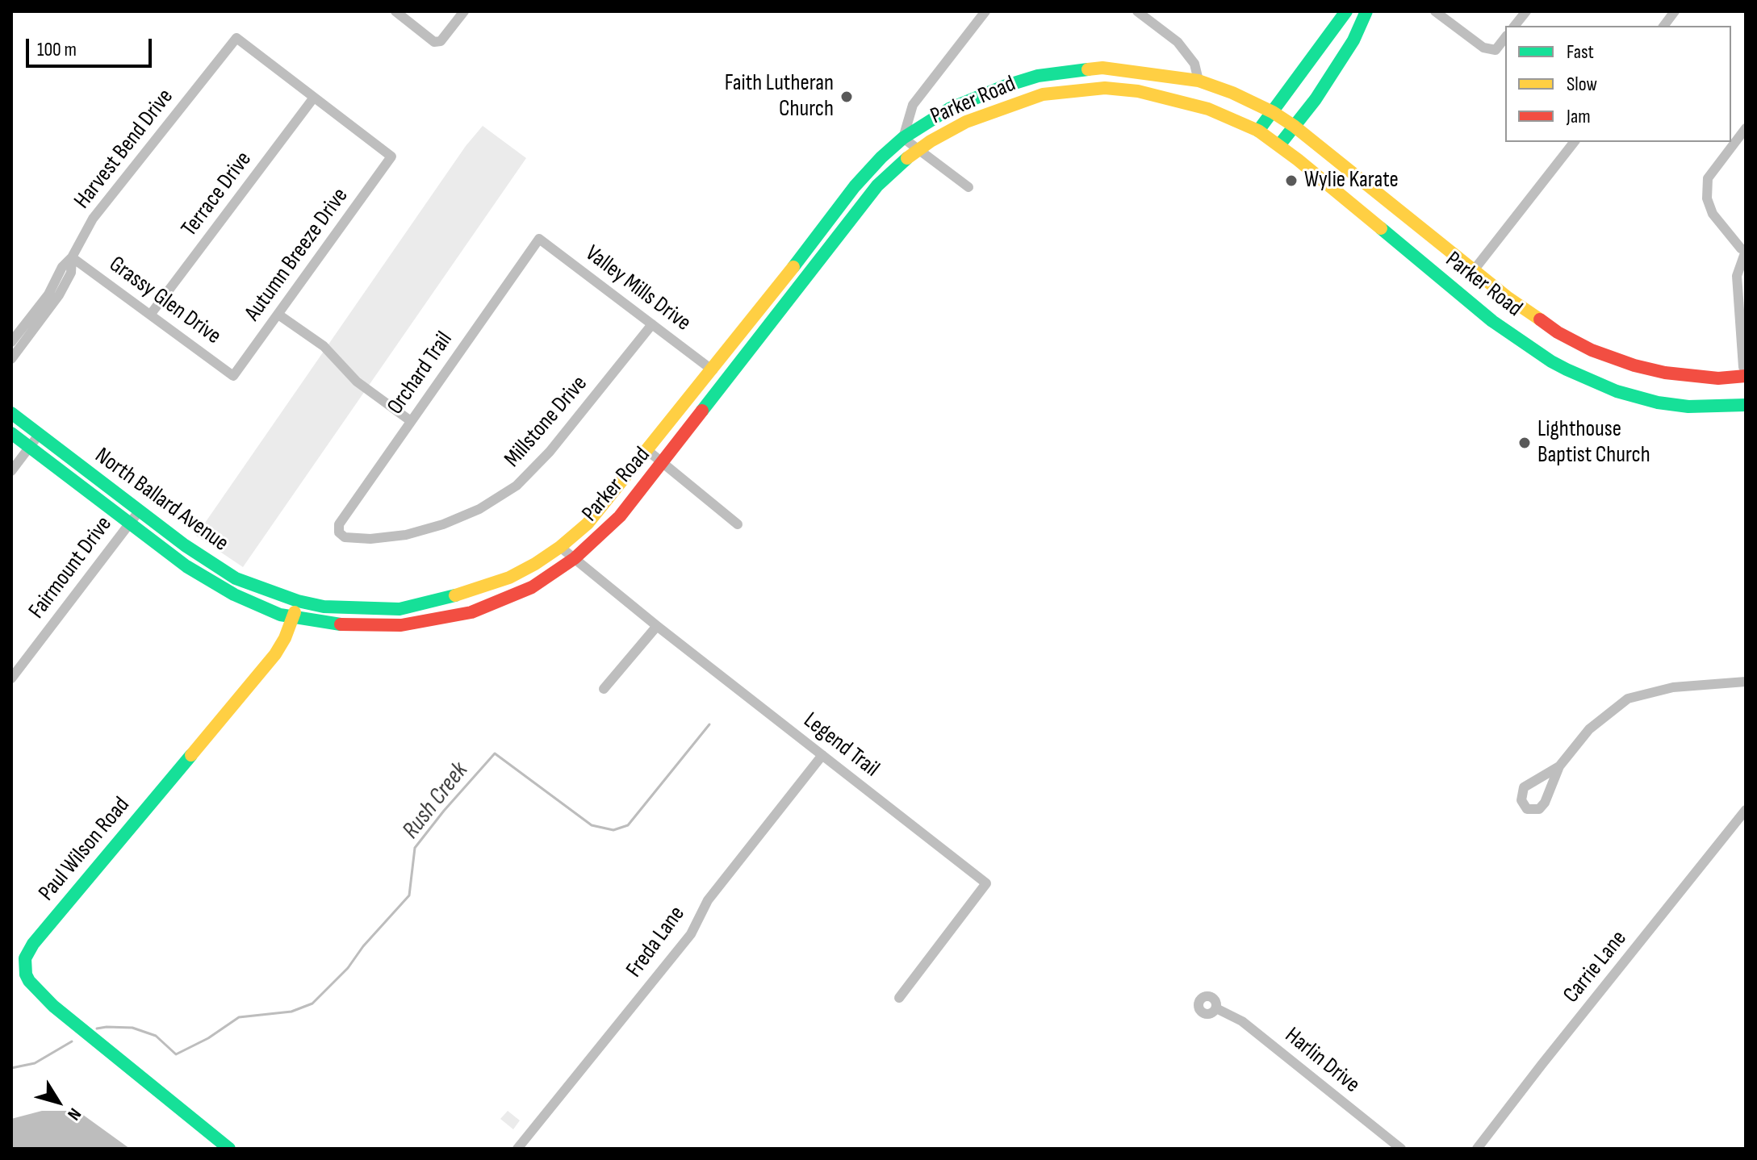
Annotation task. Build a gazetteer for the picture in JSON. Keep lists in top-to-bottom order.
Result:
{
  "streets": {
    "main road": ["Parker Road", "North Ballard Avenue", "Paul Wilson Road"],
    "street": [
      "Harvest Bend Drive",
      "Terrace Drive",
      "Autumn Breeze Drive",
      "Valley Mills Drive",
      "Grassy Glen Drive",
      "Orchard Trail",
      "Millstone Drive",
      "Fairmount Drive",
      "Legend Trail",
      "Freda Lane",
      "Carrie Lane",
      "Harlin Drive"
    ]
  },
  "crossings": [
    ["Parker Road", "Valley Mills Drive"],
    ["Parker Road", "North Ballard Avenue"],
    ["Parker Road", "Legend Trail"],
    ["Parker Road", "Paul Wilson Road"],
    ["Harvest Bend Drive", "Terrace Drive"],
    ["Harvest Bend Drive", "Autumn Breeze Drive"],
    ["Harvest Bend Drive", "Grassy Glen Drive"],
    ["Terrace Drive", "Autumn Breeze Drive"],
    ["Terrace Drive", "Grassy Glen Drive"],
    ["Autumn Breeze Drive", "Grassy Glen Drive"],
    ["Valley Mills Drive", "Orchard Trail"],
    ["Valley Mills Drive", "Millstone Drive"],
    ["Orchard Trail", "Millstone Drive"],
    ["North Ballard Avenue", "Fairmount Drive"],
    ["North Ballard Avenue", "Paul Wilson Road"],
    ["Legend Trail", "Freda Lane"]
  ],
  "water": ["Rush Creek"],
  "places": ["Faith Lutheran Church", "Wylie Karate", "Lighthouse Baptist Church"],
  "legend": ["Fast", "Slow", "Jam"],
  "scale_bar": "100 m",
  "north": "bottom right"
}
